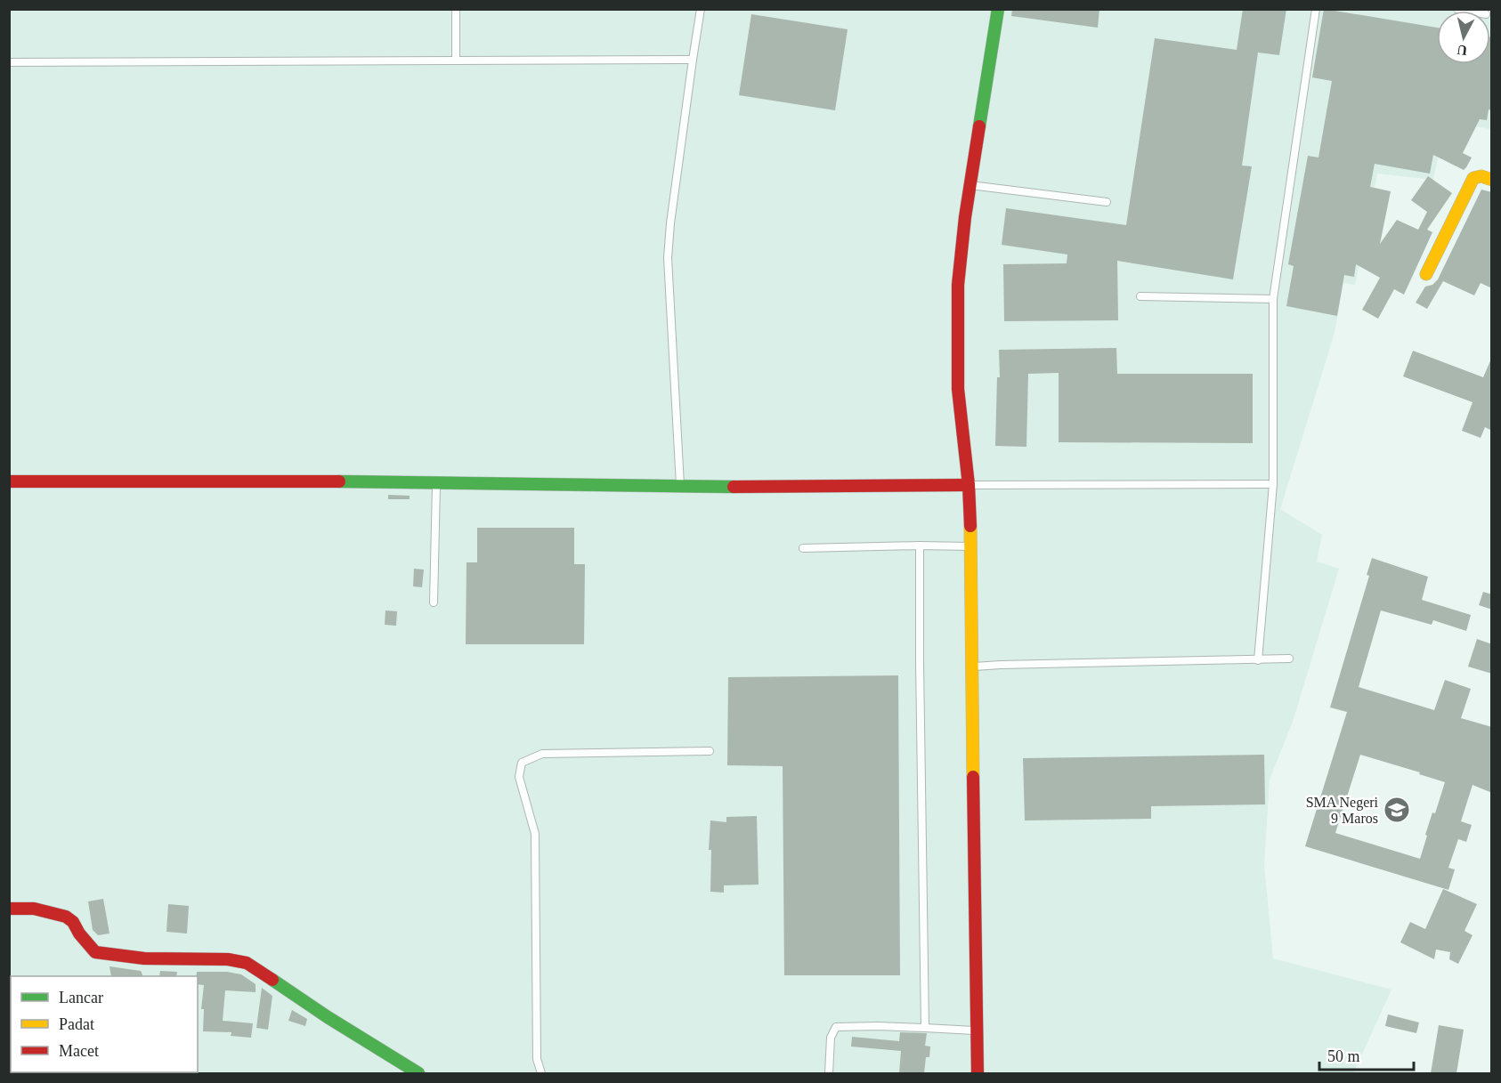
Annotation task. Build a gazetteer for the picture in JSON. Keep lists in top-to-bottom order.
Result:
{
  "places": {
    "school or university": ["SMA Negeri 9 Maros"]
  },
  "legend": ["Lancar", "Padat", "Macet"],
  "scale_bar": "50 m",
  "north": "bottom"
}
